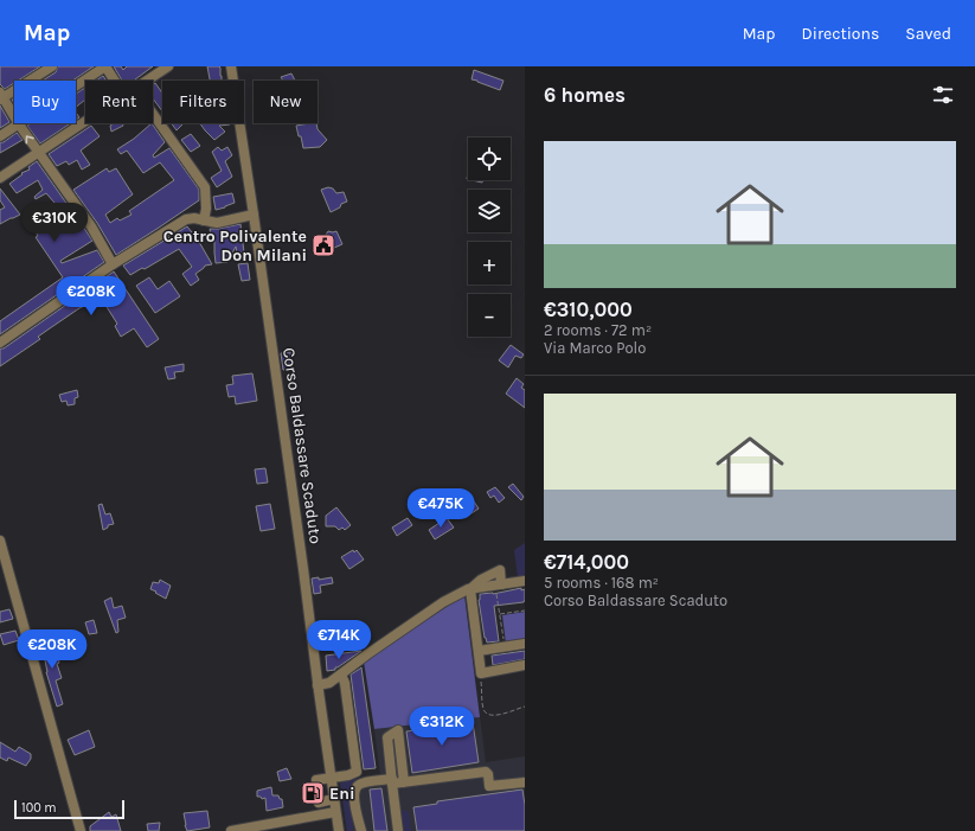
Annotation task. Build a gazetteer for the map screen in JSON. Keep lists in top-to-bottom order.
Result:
{
  "streets": {
    "street": ["Corso Baldassare Scaduto"]
  },
  "places": {
    "public building": ["Centro Polivalente Don Milani"],
    "fuel station": ["Eni"]
  },
  "scale_bar": "100 m",
  "page": {
    "header": "Map",
    "nav": ["Map", "Directions", "Saved"],
    "heading": "6 homes",
    "chip": [
      "Buy",
      "Rent",
      "Filters",
      "New"
    ],
    "list": [
      {
        "name": "€310,000",
        "note": "2 rooms · 72 m² · Via Marco Polo"
      },
      {
        "name": "€714,000",
        "note": "5 rooms · 168 m² · Corso Baldassare Scaduto"
      }
    ],
    "map_buttons": ["+", "−"],
    "price": [
      "€310K",
      "€208K",
      "€475K",
      "€714K",
      "€208K",
      "€312K"
    ],
    "scale": "100 m"
  }
}
